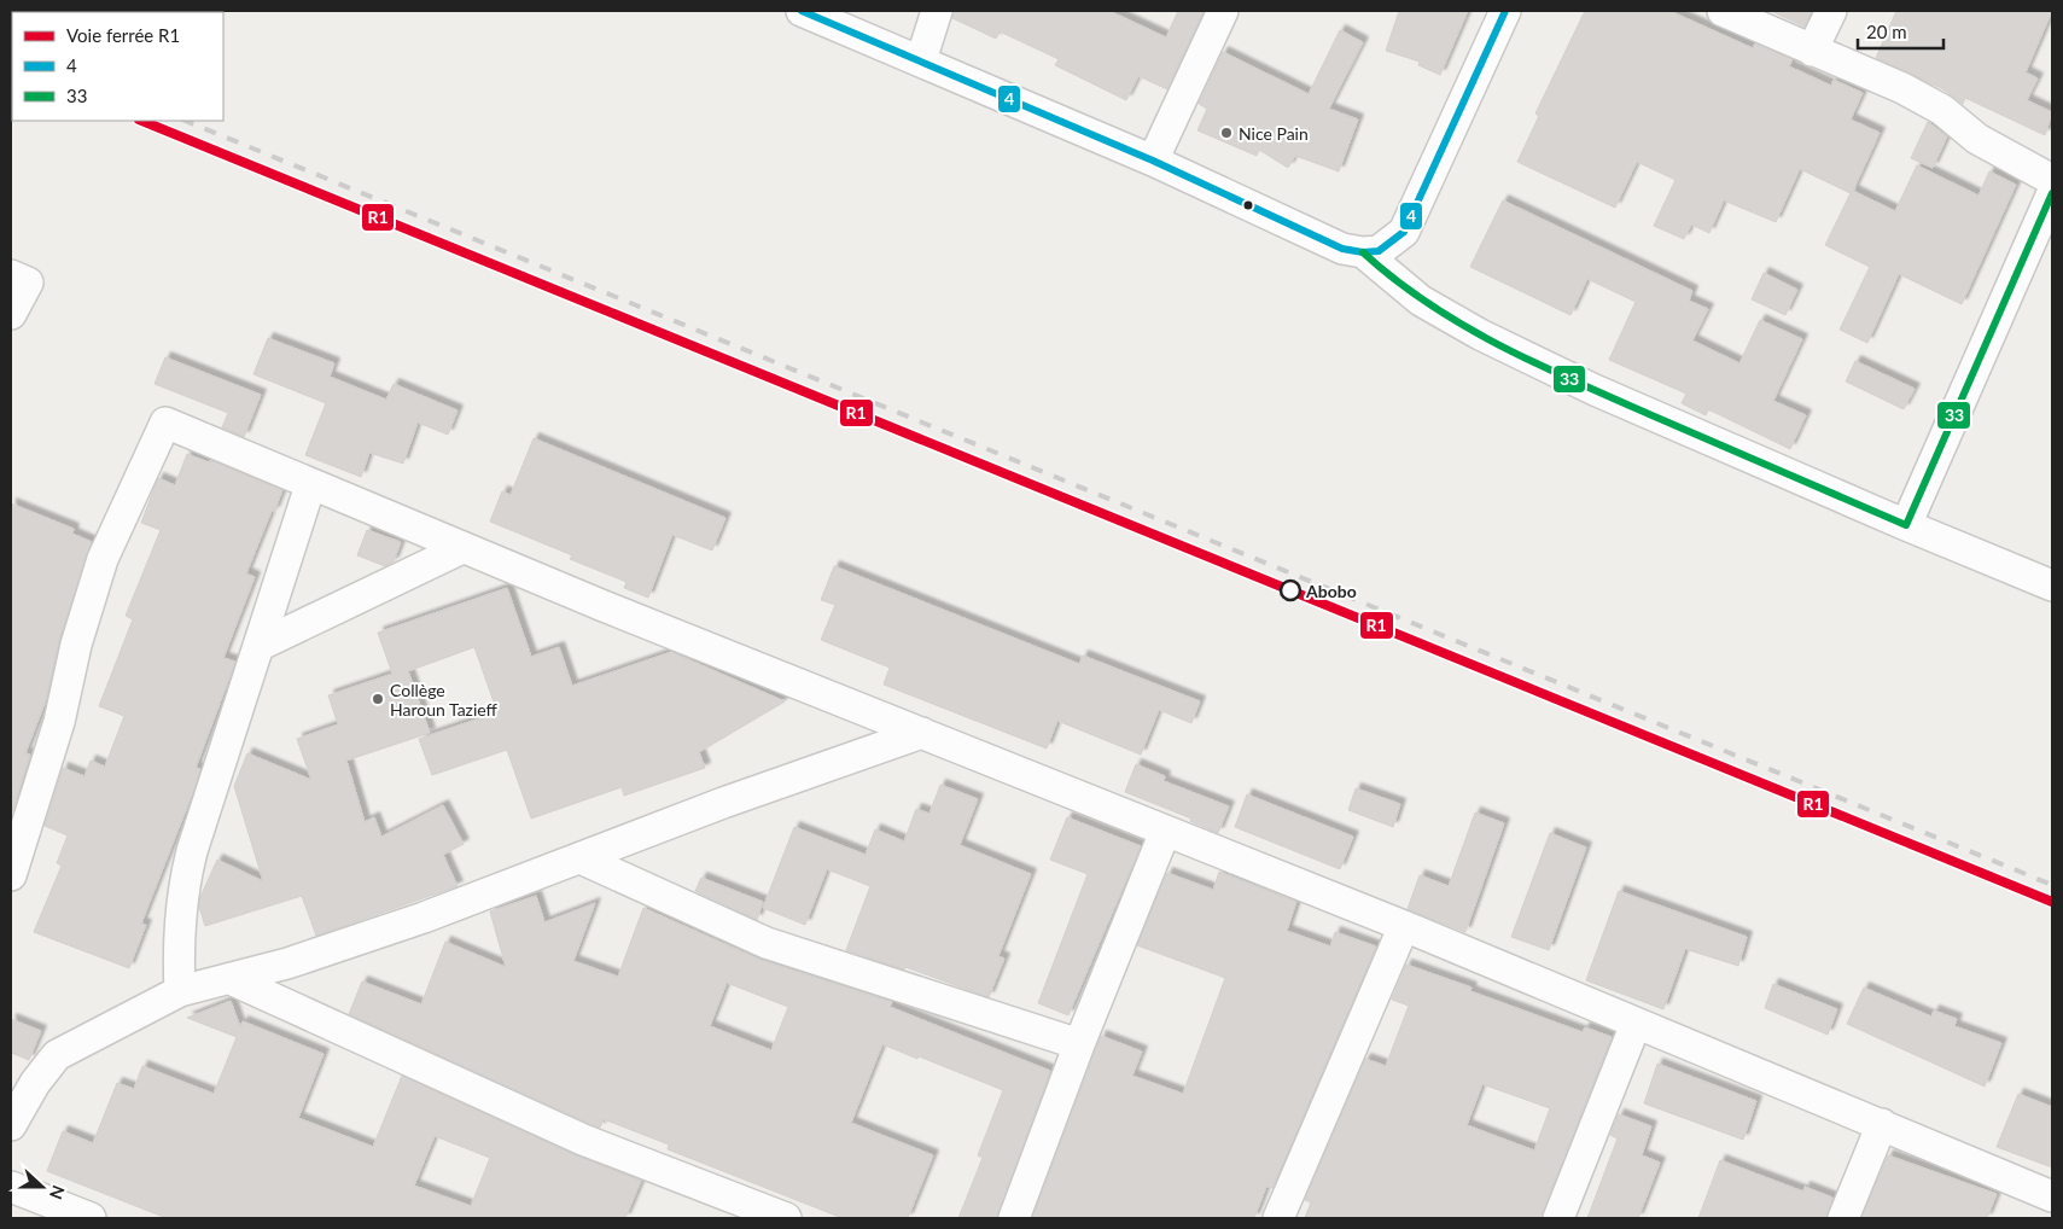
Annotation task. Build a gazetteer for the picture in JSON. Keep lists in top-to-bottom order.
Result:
{
  "places": ["Nice Pain", "Abobo", "Collège Haroun Tazieff"],
  "lines": ["transit line 4", "rail line R1", "transit line 33"],
  "legend": ["Voie ferrée R1", "4", "33"],
  "scale_bar": "20 m",
  "north": "right"
}
